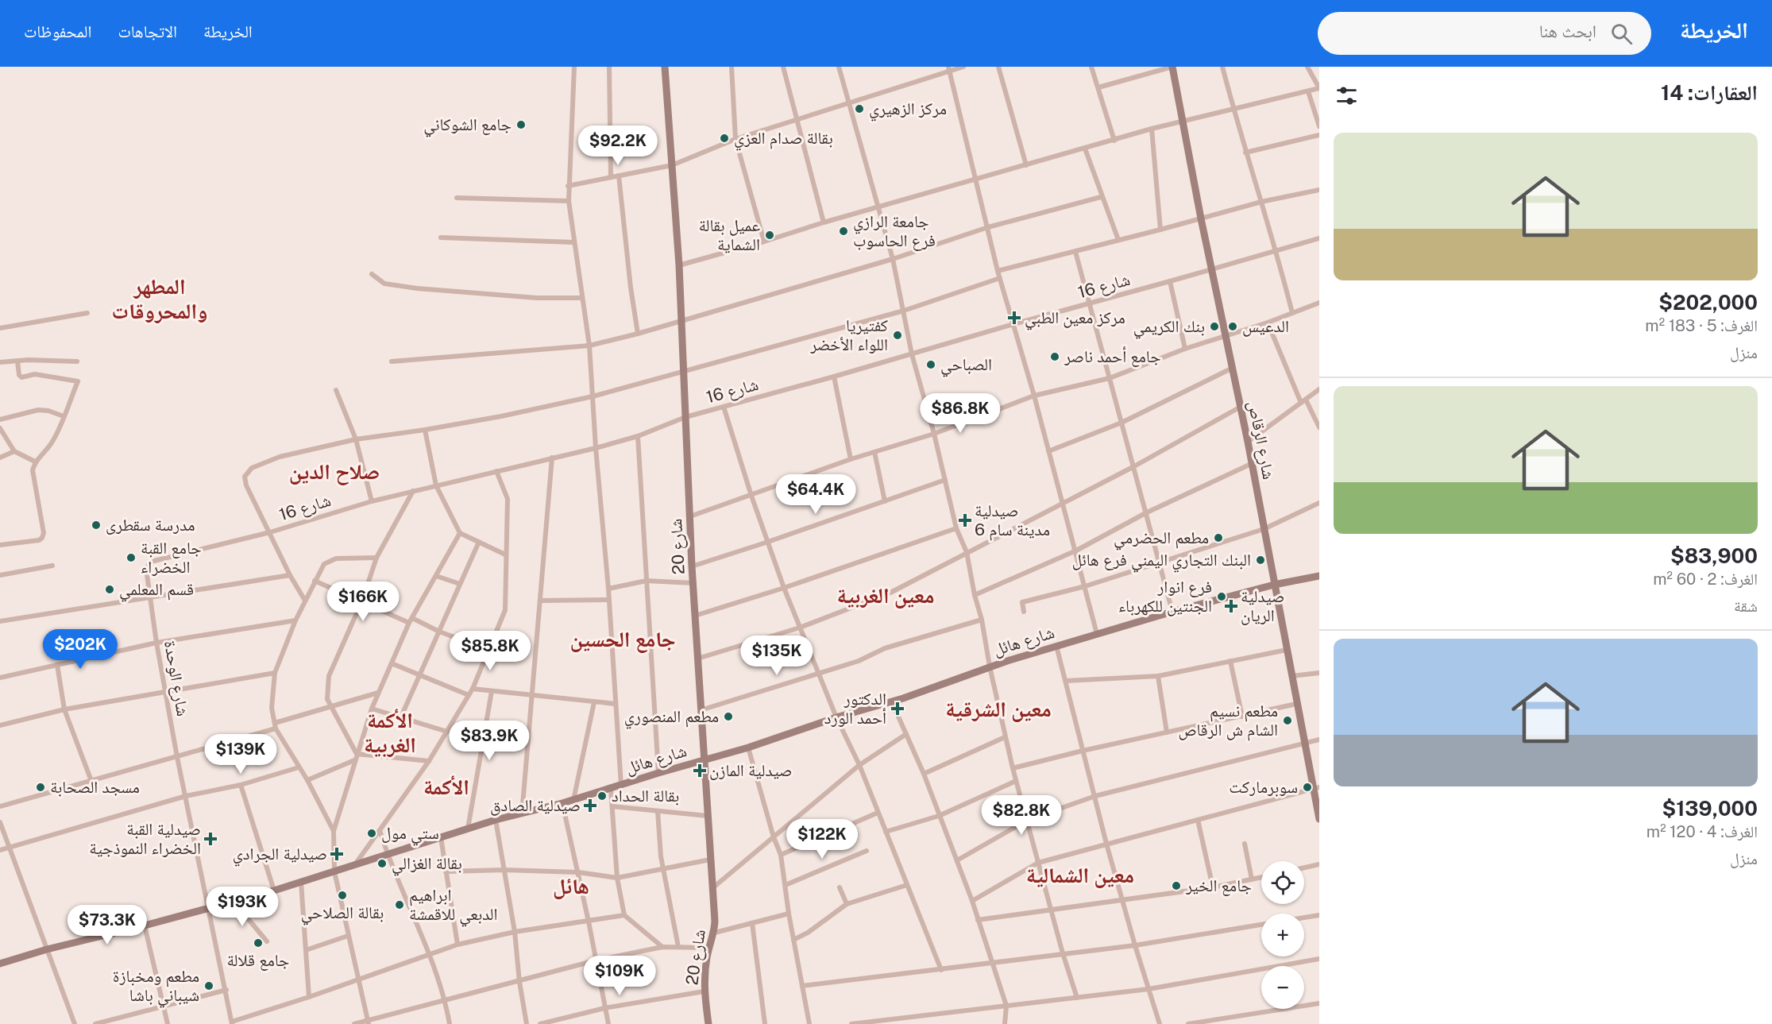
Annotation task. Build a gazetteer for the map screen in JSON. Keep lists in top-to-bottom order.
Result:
{
  "streets": {
    "street": [
      "شارع 16",
      "شارع الرقاص",
      "شارع 20",
      "شارع هائل",
      "شارع الوحدة"
    ]
  },
  "crossings": [
    ["شارع 16", "شارع الرقاص"],
    ["شارع 16", "شارع 20"],
    ["شارع 16", "شارع الوحدة"],
    ["شارع الرقاص", "شارع هائل"],
    ["شارع 20", "شارع هائل"],
    ["شارع هائل", "شارع الوحدة"]
  ],
  "districts": [
    "المطهر والمحروقات",
    "صلاح الدين",
    "معين الغربية",
    "جامع الحسين",
    "معين الشرقية",
    "الأكمة الغربية",
    "الأكمة",
    "معين الشمالية",
    "هائل"
  ],
  "places": {
    "other": [
      "مركز الزهيري",
      "جامع الشوكاني",
      "بقالة صدام العزي",
      "جامعة الرازي فرع الحاسوب",
      "عميل بقالة الشماية",
      "بنك الكريمي",
      "الدعيس",
      "كفتيريا اللواء الأخضر",
      "جامع أحمد ناصر",
      "الصباحي",
      "مدرسة سقطرى",
      "مطعم الحضرمي",
      "جامع القبة الخضراء",
      "البنك التجاري اليمني فرع هائل",
      "قسم المعلمي",
      "فرع انوار الجنتين للكهرباء",
      "مطعم المنصوري",
      "مطعم نسيم الشام ش الرقاص",
      "مسجد الصحابة",
      "سوبرماركت",
      "بقالة الحداد",
      "ستي مول",
      "بقالة الغزالي",
      "جامع الخير",
      "بقالة الصلاحي",
      "ابراهيم الدبعي للاقمشة",
      "جامع قلالة",
      "مطعم ومخبازة شيباني باشا"
    ],
    "health": [
      "مركز معين الطبي",
      "صيدلية مدينة سام 6",
      "صيدلية الريان",
      "الدكتور أحمد الورد",
      "صيدلية المازن",
      "صيدلية الصادق",
      "صيدلية القبة الخضراء النموذجية",
      "صيدلية الجرادي"
    ]
  },
  "page": {
    "header": "الخريطة",
    "search": "ابحث هنا",
    "nav": ["الخريطة", "الاتجاهات", "المحفوظات"],
    "heading": "العقارات: 14",
    "list": [
      {
        "name": "$202,000",
        "note": "الغرف: 5 · 183 m² · منزل"
      },
      {
        "name": "$83,900",
        "note": "الغرف: 2 · 60 m² · شقة"
      },
      {
        "name": "$139,000",
        "note": "الغرف: 4 · 120 m² · منزل"
      }
    ],
    "price": [
      "$92.2K",
      "$86.8K",
      "$64.4K",
      "$166K",
      "$202K",
      "$85.8K",
      "$135K",
      "$83.9K",
      "$139K",
      "$82.8K",
      "$122K",
      "$193K",
      "$73.3K",
      "$109K"
    ],
    "map_buttons": ["+", "−"]
  }
}
